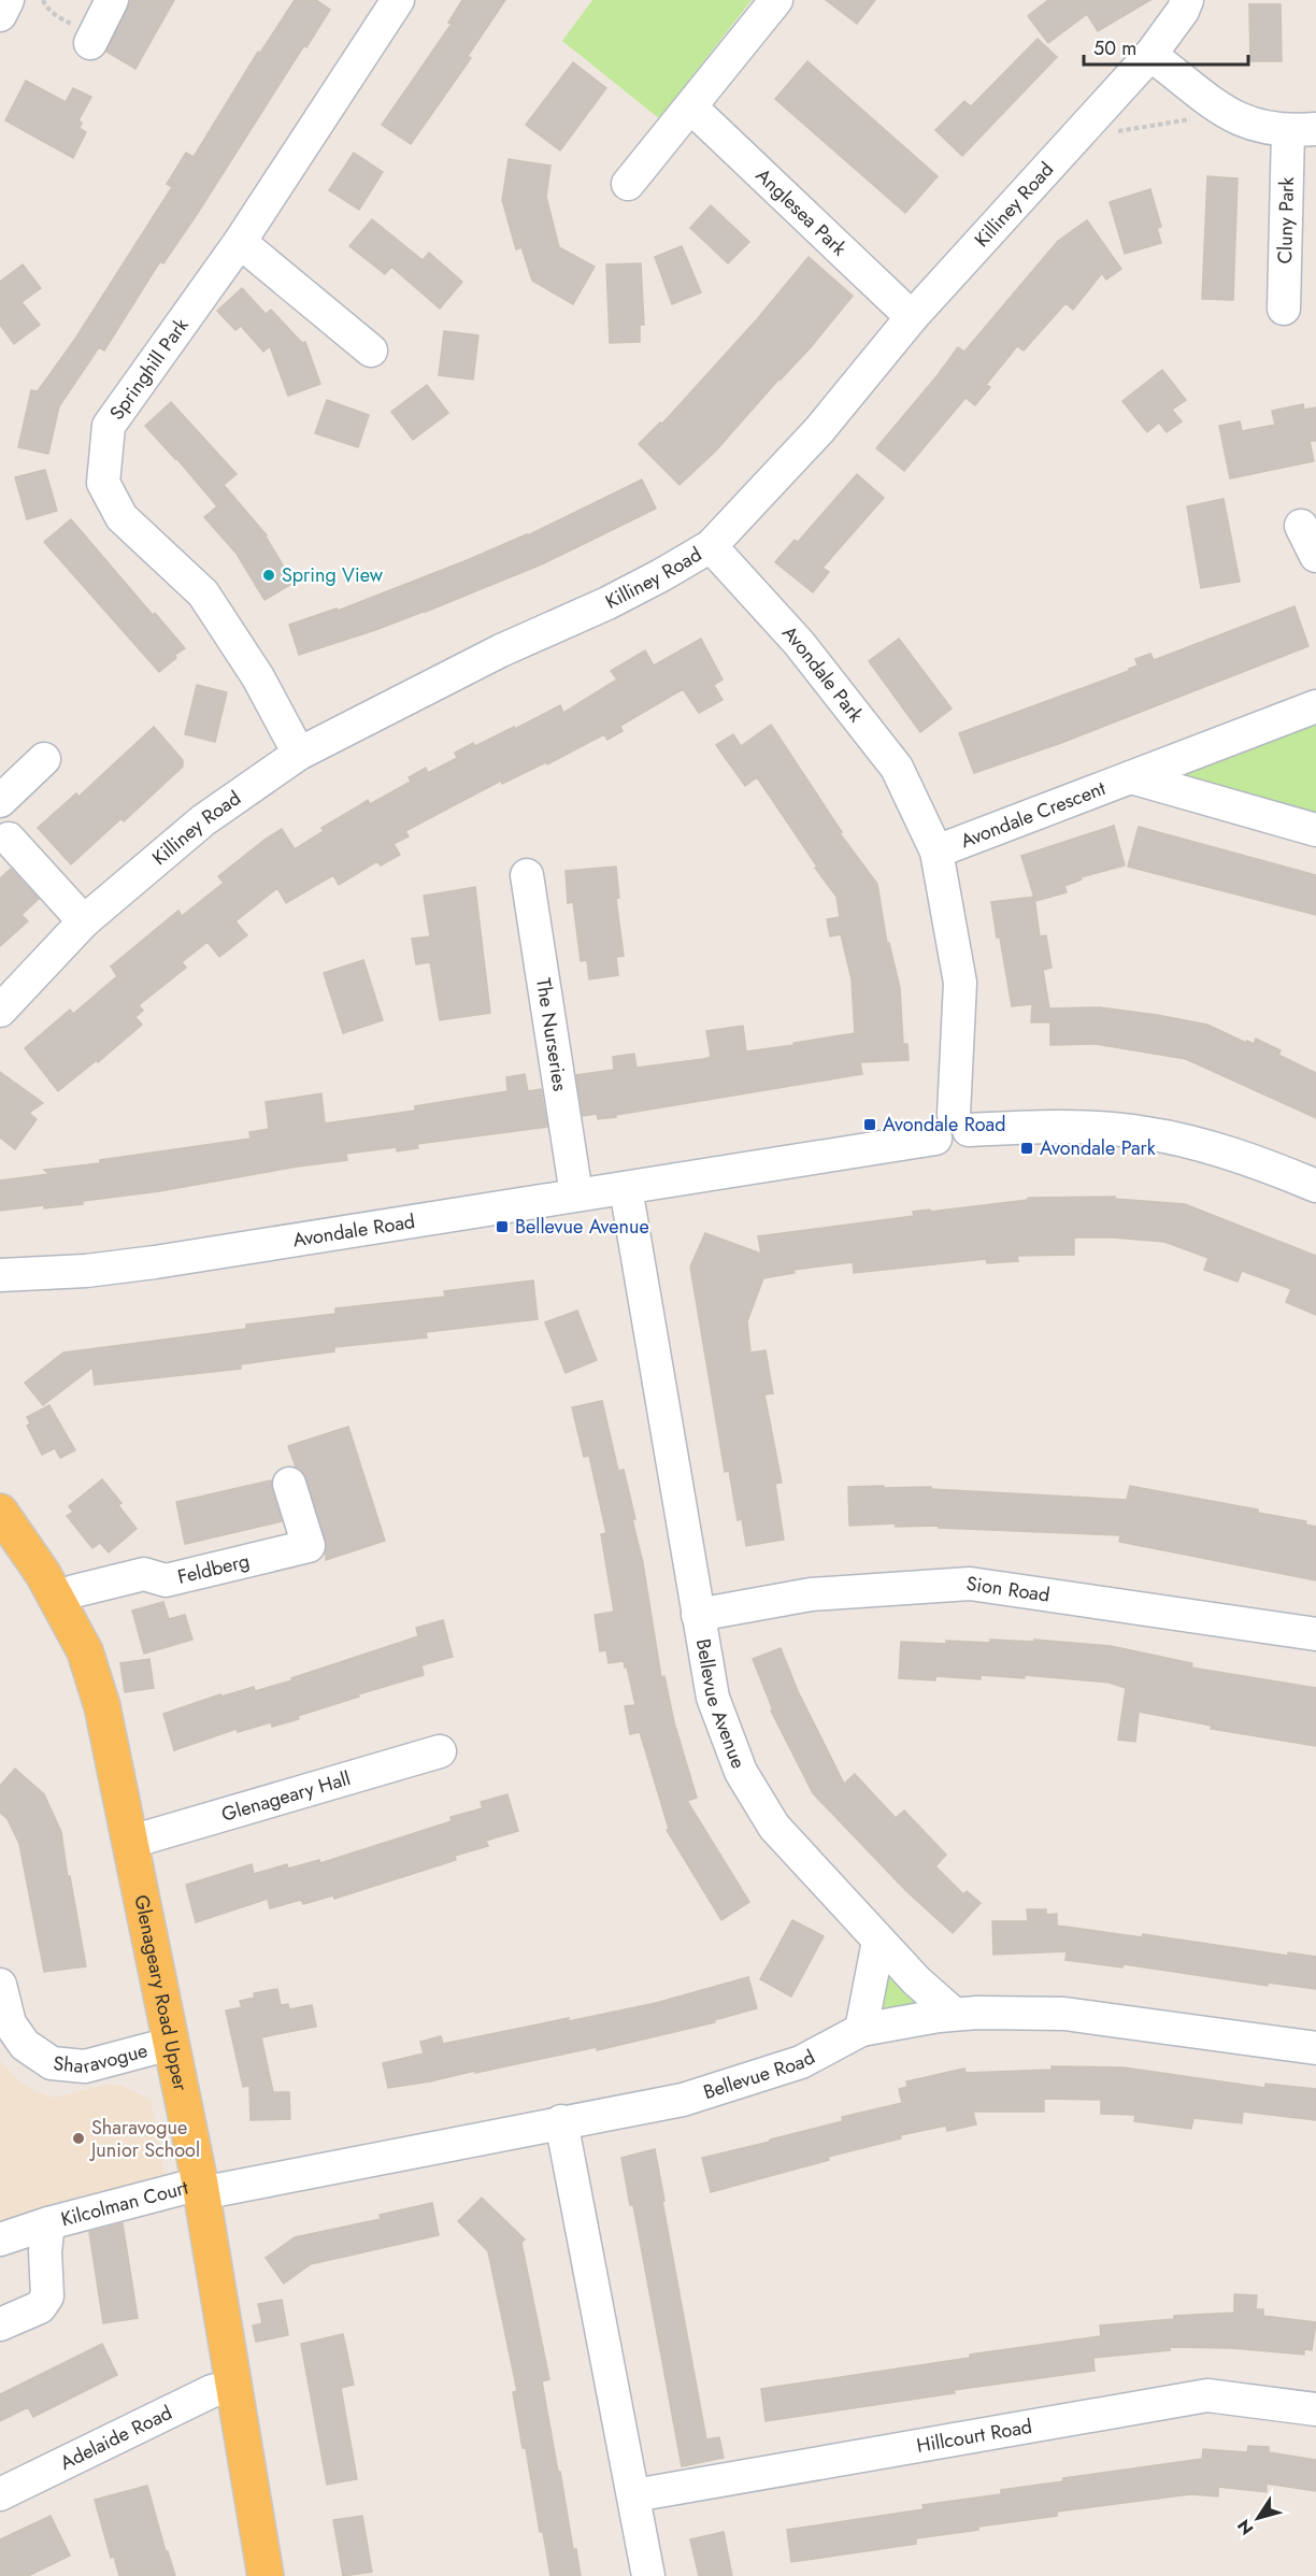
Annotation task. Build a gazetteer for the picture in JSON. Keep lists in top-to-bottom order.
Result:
{
  "streets": {
    "main road": ["Glenageary Road Upper"],
    "street": [
      "Killiney Road",
      "Anglesea Park",
      "Cluny Park",
      "Springhill Park",
      "Avondale Park",
      "Avondale Crescent",
      "The Nurseries",
      "Avondale Road",
      "Feldberg",
      "Sion Road",
      "Bellevue Avenue",
      "Glenageary Hall",
      "Sharavogue",
      "Bellevue Road",
      "Kilcolman Court",
      "Hillcourt Road",
      "Adelaide Road"
    ]
  },
  "crossings": [
    ["Killiney Road", "Anglesea Park"],
    ["Killiney Road", "Springhill Park"],
    ["Killiney Road", "Avondale Park"],
    ["Avondale Park", "Avondale Crescent"],
    ["Avondale Park", "Avondale Road"],
    ["The Nurseries", "Avondale Road"],
    ["Avondale Road", "Bellevue Avenue"],
    ["Feldberg", "Glenageary Road Upper"],
    ["Sion Road", "Bellevue Avenue"],
    ["Bellevue Avenue", "Bellevue Road"],
    ["Glenageary Hall", "Glenageary Road Upper"],
    ["Glenageary Road Upper", "Sharavogue"],
    ["Glenageary Road Upper", "Bellevue Road"],
    ["Glenageary Road Upper", "Kilcolman Court"],
    ["Glenageary Road Upper", "Adelaide Road"],
    ["Bellevue Road", "Kilcolman Court"]
  ],
  "places": {
    "other": ["Spring View", "Sharavogue Junior School"],
    "transit": ["Avondale Road", "Avondale Park", "Bellevue Avenue"]
  },
  "scale_bar": "50 m",
  "north": "bottom left"
}
